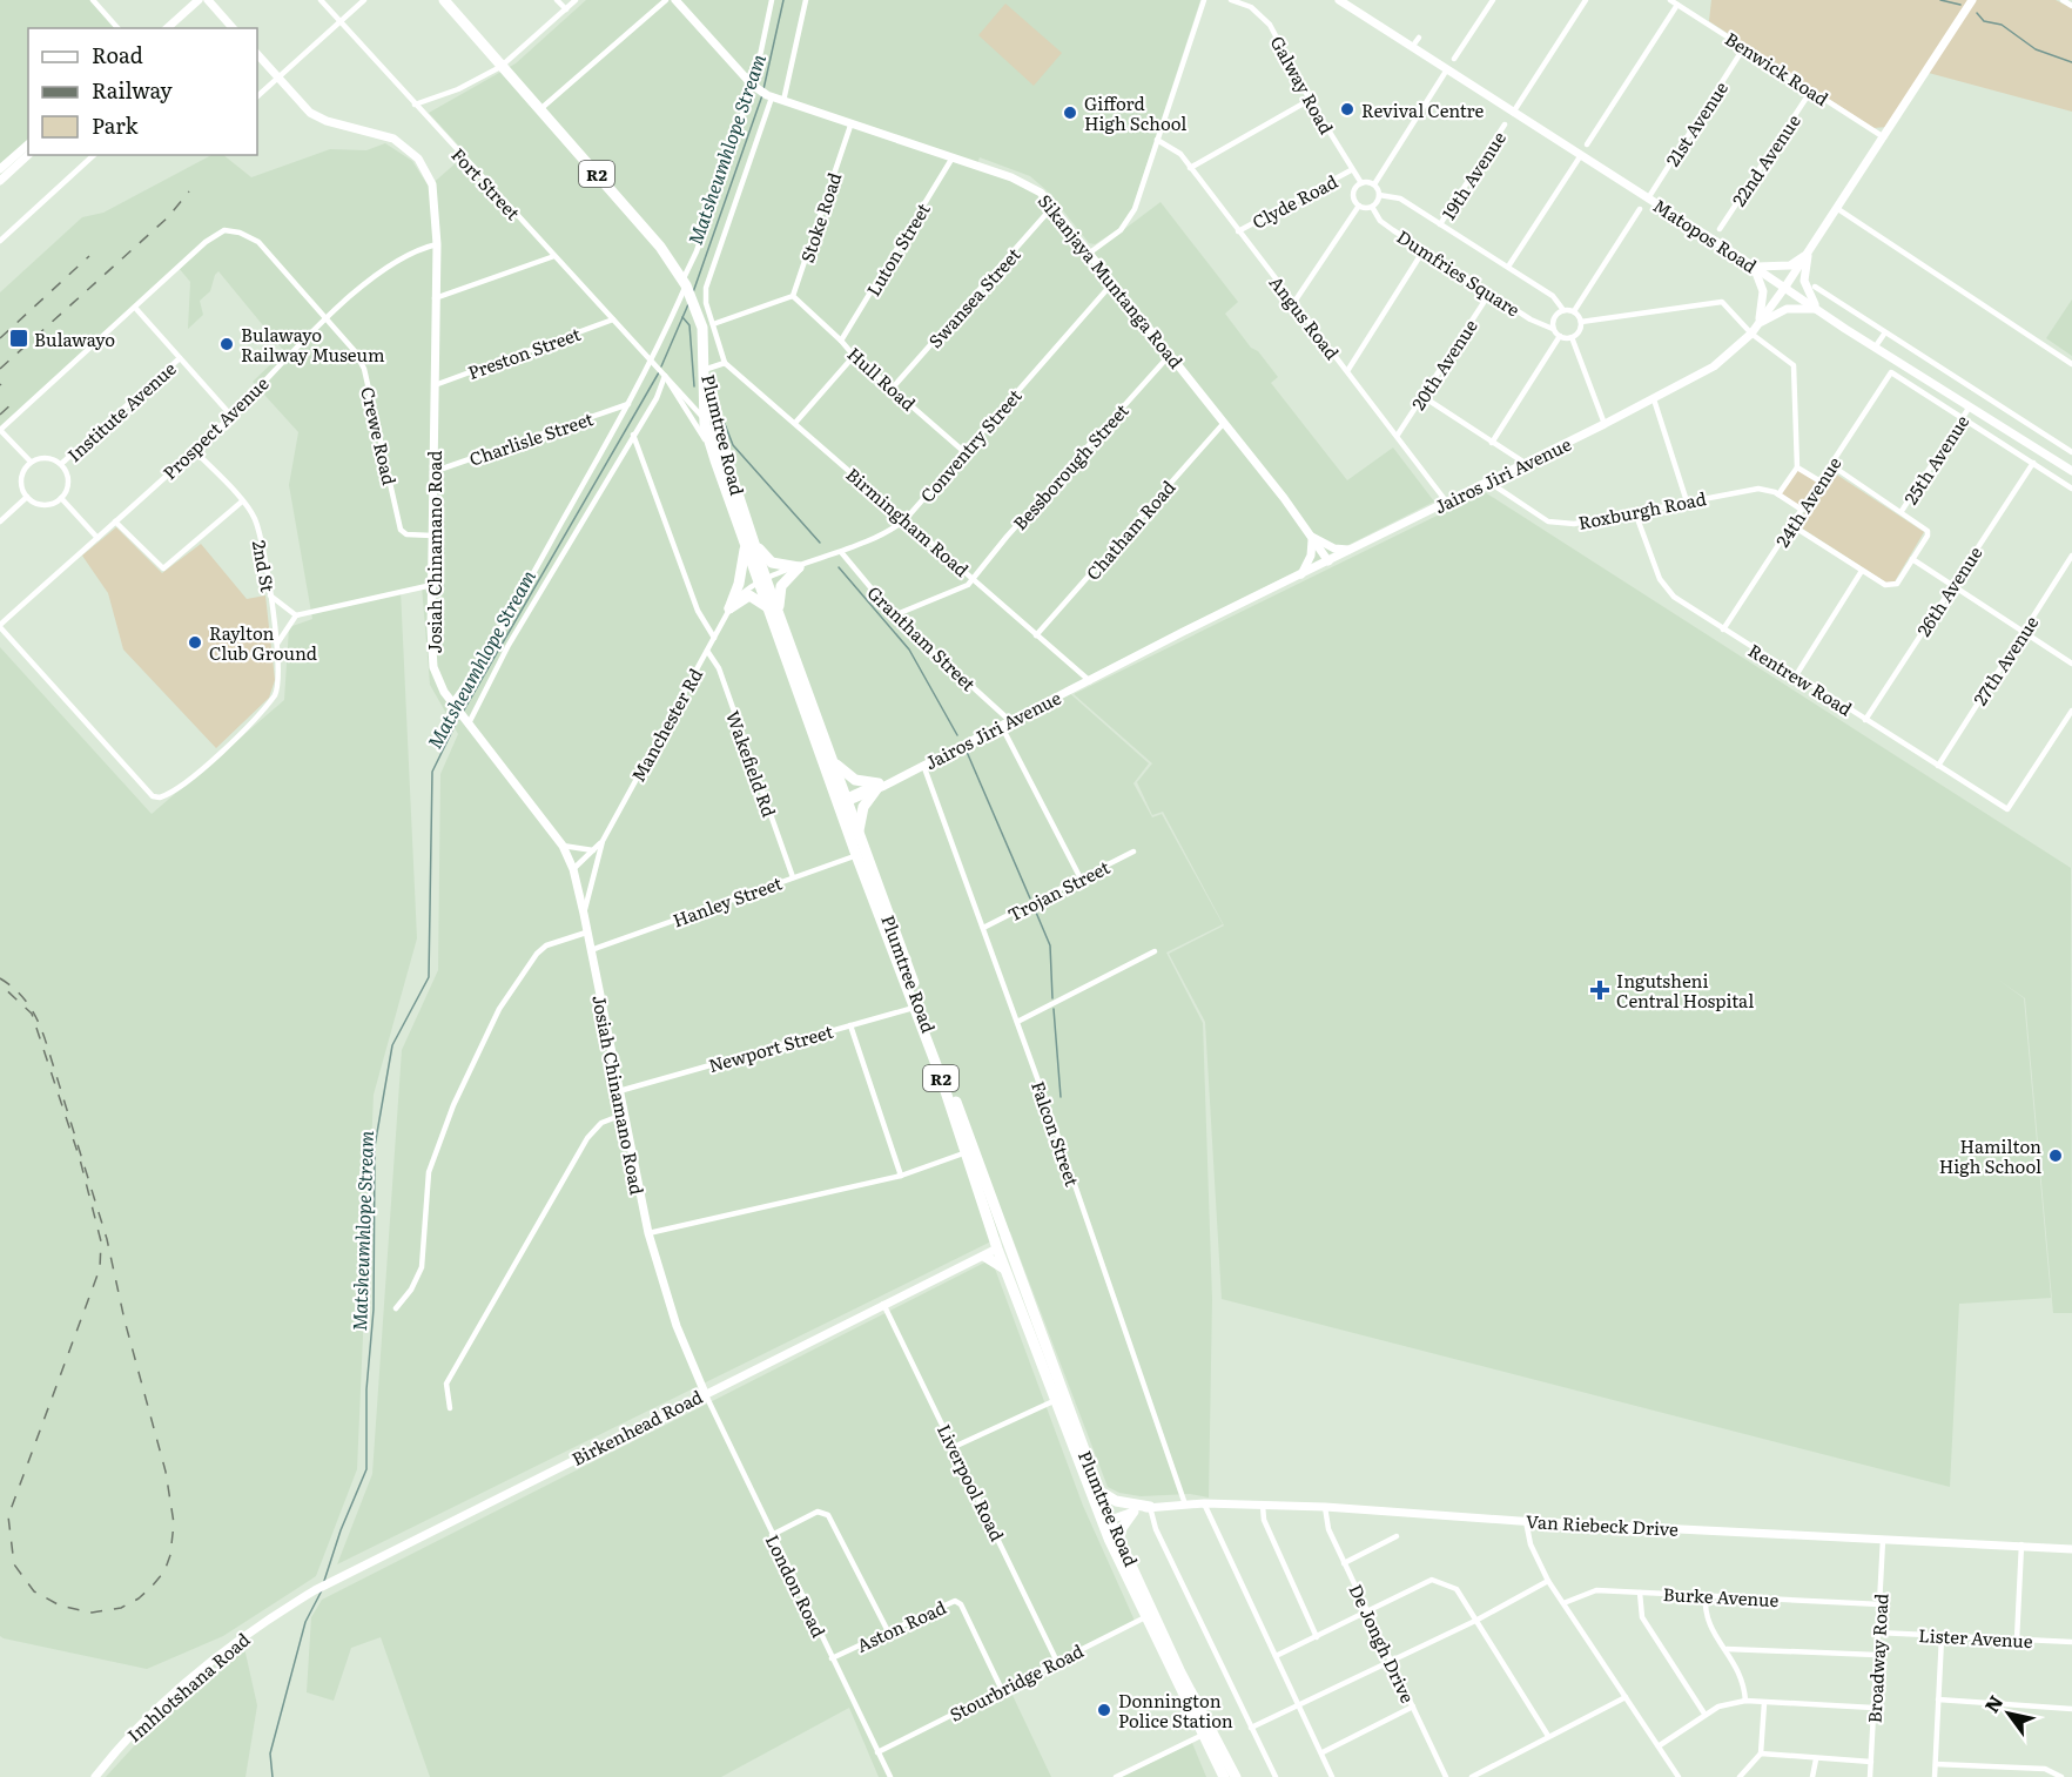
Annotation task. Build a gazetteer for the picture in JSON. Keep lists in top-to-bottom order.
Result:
{
  "streets": {
    "highway": ["R2", "Plumtree Road"],
    "street": [
      "Benwick Road",
      "Galway Road",
      "21st Avenue",
      "22nd Avenue",
      "19th Avenue",
      "Fort Street",
      "Clyde Road",
      "Stoke Road",
      "Matopos Road",
      "Luton Street",
      "Dumfries Square",
      "Sikanjaya Muntanga Road",
      "Swansea Street",
      "Angus Road",
      "Preston Street",
      "20th Avenue",
      "Hull Road",
      "Institute Avenue",
      "Prospect Avenue",
      "Crewe Road",
      "Charlisle Street",
      "Conventry Street",
      "25th Avenue",
      "Bessborough Street",
      "Jairos Jiri Avenue",
      "24th Avenue",
      "Roxburgh Road",
      "Birmingham Road",
      "Chatham Road",
      "Josiah Chinamano Road",
      "2nd St",
      "26th Avenue",
      "Grantham Street",
      "27th Avenue",
      "Rentrew Road",
      "Manchester Rd",
      "Wakefield Rd",
      "Trojan Street",
      "Hanley Street",
      "Newport Street",
      "Falcon Street",
      "Birkenhead Road",
      "Liverpool Road",
      "Van Riebeck Drive",
      "London Road",
      "Burke Avenue",
      "Aston Road",
      "Lister Avenue",
      "De Jongh Drive",
      "Broadway Road",
      "Stourbridge Road",
      "Imhlotshana Road"
    ]
  },
  "crossings": [
    ["Benwick Road", "21st Avenue"],
    ["Benwick Road", "22nd Avenue"],
    ["Benwick Road", "Jairos Jiri Avenue"],
    ["Galway Road", "Clyde Road"],
    ["Galway Road", "Dumfries Square"],
    ["21st Avenue", "Matopos Road"],
    ["R2", "Plumtree Road"],
    ["19th Avenue", "Matopos Road"],
    ["19th Avenue", "Dumfries Square"],
    ["Fort Street", "Preston Street"],
    ["Clyde Road", "Angus Road"],
    ["Stoke Road", "Sikanjaya Muntanga Road"],
    ["Stoke Road", "Hull Road"],
    ["Matopos Road", "25th Avenue"],
    ["Matopos Road", "Jairos Jiri Avenue"],
    ["Luton Street", "Sikanjaya Muntanga Road"],
    ["Luton Street", "Hull Road"],
    ["Dumfries Square", "20th Avenue"],
    ["Sikanjaya Muntanga Road", "Swansea Street"],
    ["Sikanjaya Muntanga Road", "Conventry Street"],
    ["Sikanjaya Muntanga Road", "Bessborough Street"],
    ["Sikanjaya Muntanga Road", "Jairos Jiri Avenue"],
    ["Sikanjaya Muntanga Road", "Chatham Road"],
    ["Swansea Street", "Hull Road"],
    ["Angus Road", "20th Avenue"],
    ["Angus Road", "Jairos Jiri Avenue"],
    ["Preston Street", "Josiah Chinamano Road"],
    ["Hull Road", "Conventry Street"],
    ["Prospect Avenue", "Crewe Road"],
    ["Prospect Avenue", "Josiah Chinamano Road"],
    ["Prospect Avenue", "2nd St"],
    ["Plumtree Road", "Conventry Street"],
    ["Plumtree Road", "Jairos Jiri Avenue"],
    ["Plumtree Road", "Hanley Street"],
    ["Plumtree Road", "Newport Street"],
    ["Plumtree Road", "Birkenhead Road"],
    ["Plumtree Road", "Van Riebeck Drive"],
    ["Plumtree Road", "Stourbridge Road"],
    ["Crewe Road", "Josiah Chinamano Road"],
    ["Charlisle Street", "Josiah Chinamano Road"],
    ["Conventry Street", "Birmingham Road"],
    ["Conventry Street", "Grantham Street"],
    ["25th Avenue", "24th Avenue"],
    ["Bessborough Street", "Birmingham Road"],
    ["Jairos Jiri Avenue", "Roxburgh Road"],
    ["Jairos Jiri Avenue", "Birmingham Road"],
    ["Jairos Jiri Avenue", "Grantham Street"],
    ["Jairos Jiri Avenue", "Falcon Street"],
    ["24th Avenue", "Roxburgh Road"],
    ["24th Avenue", "Rentrew Road"],
    ["Roxburgh Road", "Rentrew Road"],
    ["Birmingham Road", "Chatham Road"],
    ["Josiah Chinamano Road", "Hanley Street"],
    ["Josiah Chinamano Road", "Newport Street"],
    ["Josiah Chinamano Road", "Birkenhead Road"],
    ["Josiah Chinamano Road", "London Road"],
    ["26th Avenue", "Rentrew Road"],
    ["27th Avenue", "Rentrew Road"],
    ["Manchester Rd", "Wakefield Rd"],
    ["Wakefield Rd", "Hanley Street"],
    ["Trojan Street", "Falcon Street"],
    ["Falcon Street", "Van Riebeck Drive"],
    ["Birkenhead Road", "Liverpool Road"],
    ["Birkenhead Road", "London Road"],
    ["Birkenhead Road", "Imhlotshana Road"],
    ["Liverpool Road", "Stourbridge Road"],
    ["Van Riebeck Drive", "De Jongh Drive"],
    ["Van Riebeck Drive", "Broadway Road"],
    ["London Road", "Aston Road"],
    ["London Road", "Stourbridge Road"],
    ["Burke Avenue", "Broadway Road"],
    ["Aston Road", "Stourbridge Road"],
    ["Lister Avenue", "Broadway Road"]
  ],
  "water": ["Matsheumhlope Stream"],
  "places": {
    "other": [
      "Revival Centre",
      "Gifford High School",
      "Bulawayo Railway Museum",
      "Raylton Club Ground",
      "Hamilton High School",
      "Donnington Police Station"
    ],
    "transit": ["Bulawayo"],
    "health": ["Ingutsheni Central Hospital"]
  },
  "legend": ["Road", "Railway", "Park"],
  "north": "top left"
}
